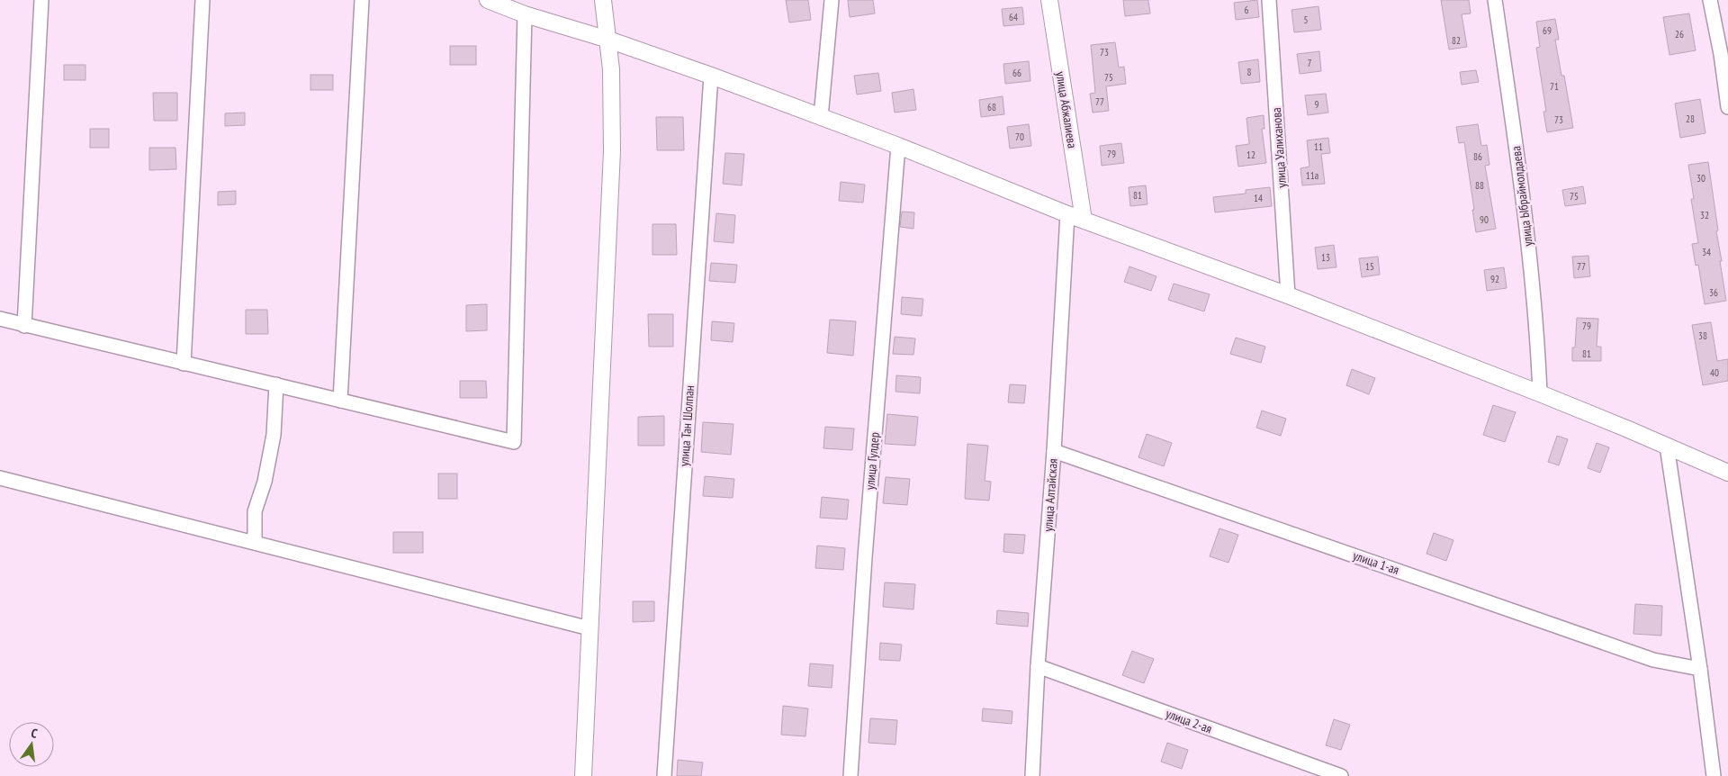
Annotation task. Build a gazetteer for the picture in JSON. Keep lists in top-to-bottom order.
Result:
{
  "streets": {
    "street": [
      "улица Абжалиева",
      "улица Уалиханова",
      "улица Ыбраймолдаева",
      "улица Тан Шолпан",
      "улица Гулдер",
      "улица Алтайская",
      "улица 1-ая",
      "улица 2-ая"
    ]
  },
  "crossings": [
    ["улица Алтайская", "улица 1-ая"],
    ["улица Алтайская", "улица 2-ая"]
  ],
  "house_numbers": [
    "6",
    "64",
    "5",
    "69",
    "26",
    "82",
    "73",
    "7",
    "8",
    "66",
    "75",
    "71",
    "77",
    "9",
    "68",
    "28",
    "73",
    "70",
    "11",
    "79",
    "12",
    "86",
    "11а",
    "30",
    "88",
    "81",
    "75",
    "14",
    "32",
    "90",
    "34",
    "13",
    "15",
    "77",
    "92",
    "36",
    "79",
    "38",
    "81",
    "40"
  ],
  "north": "top"
}
